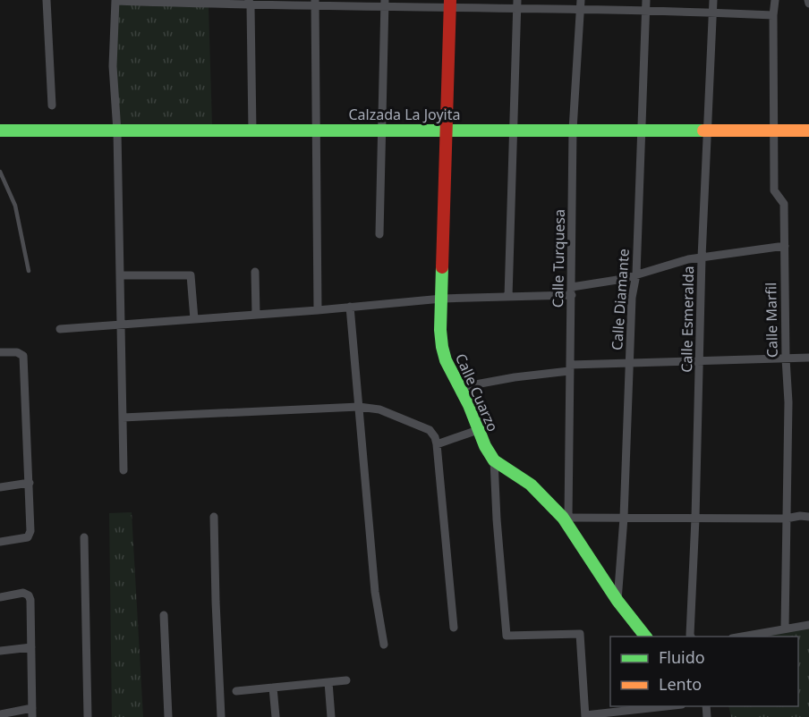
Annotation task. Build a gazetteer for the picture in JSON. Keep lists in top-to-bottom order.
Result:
{
  "streets": {
    "street": [
      "Calzada La Joyita",
      "Calle Turquesa",
      "Calle Diamante",
      "Calle Esmeralda",
      "Calle Marfil",
      "Calle Cuarzo"
    ]
  },
  "crossings": [
    ["Calzada La Joyita", "Calle Turquesa"],
    ["Calzada La Joyita", "Calle Diamante"],
    ["Calzada La Joyita", "Calle Esmeralda"],
    ["Calzada La Joyita", "Calle Marfil"],
    ["Calzada La Joyita", "Calle Cuarzo"],
    ["Calle Turquesa", "Calle Cuarzo"],
    ["Calle Diamante", "Calle Cuarzo"]
  ],
  "legend": ["Fluido", "Lento"]
}
